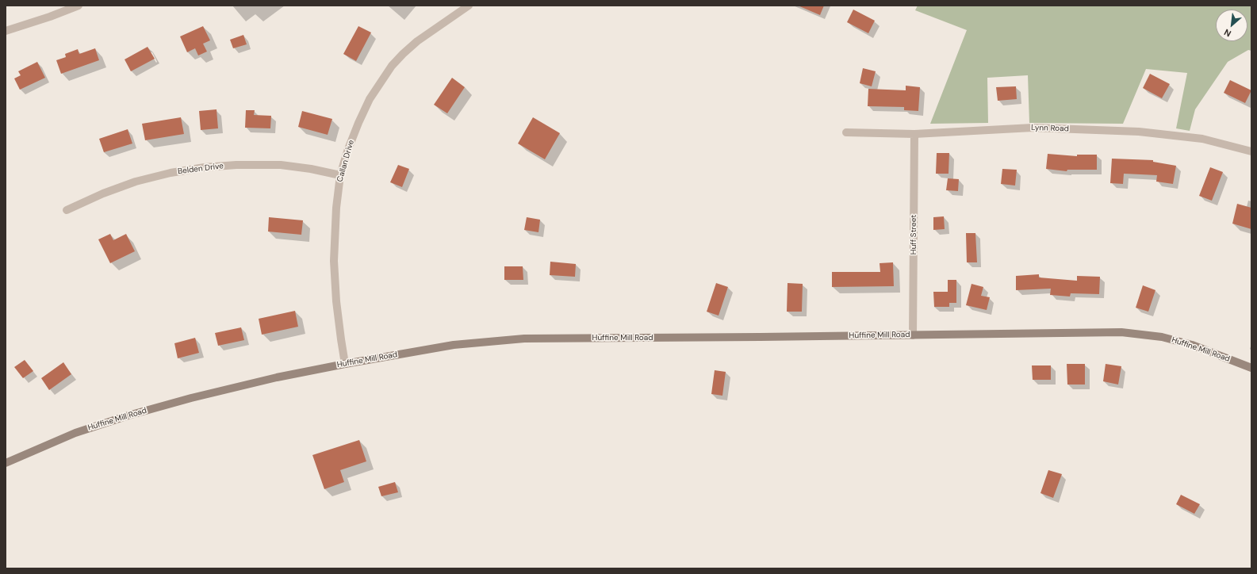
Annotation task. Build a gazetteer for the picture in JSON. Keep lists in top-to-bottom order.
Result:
{
  "streets": {
    "main road": ["Huffine Mill Road"],
    "street": [
      "Lynn Road",
      "Callan Drive",
      "Belden Drive",
      "Huff Street"
    ]
  },
  "crossings": [
    ["Lynn Road", "Huff Street"],
    ["Callan Drive", "Belden Drive"],
    ["Callan Drive", "Huffine Mill Road"],
    ["Huff Street", "Huffine Mill Road"]
  ],
  "north": "bottom left"
}
